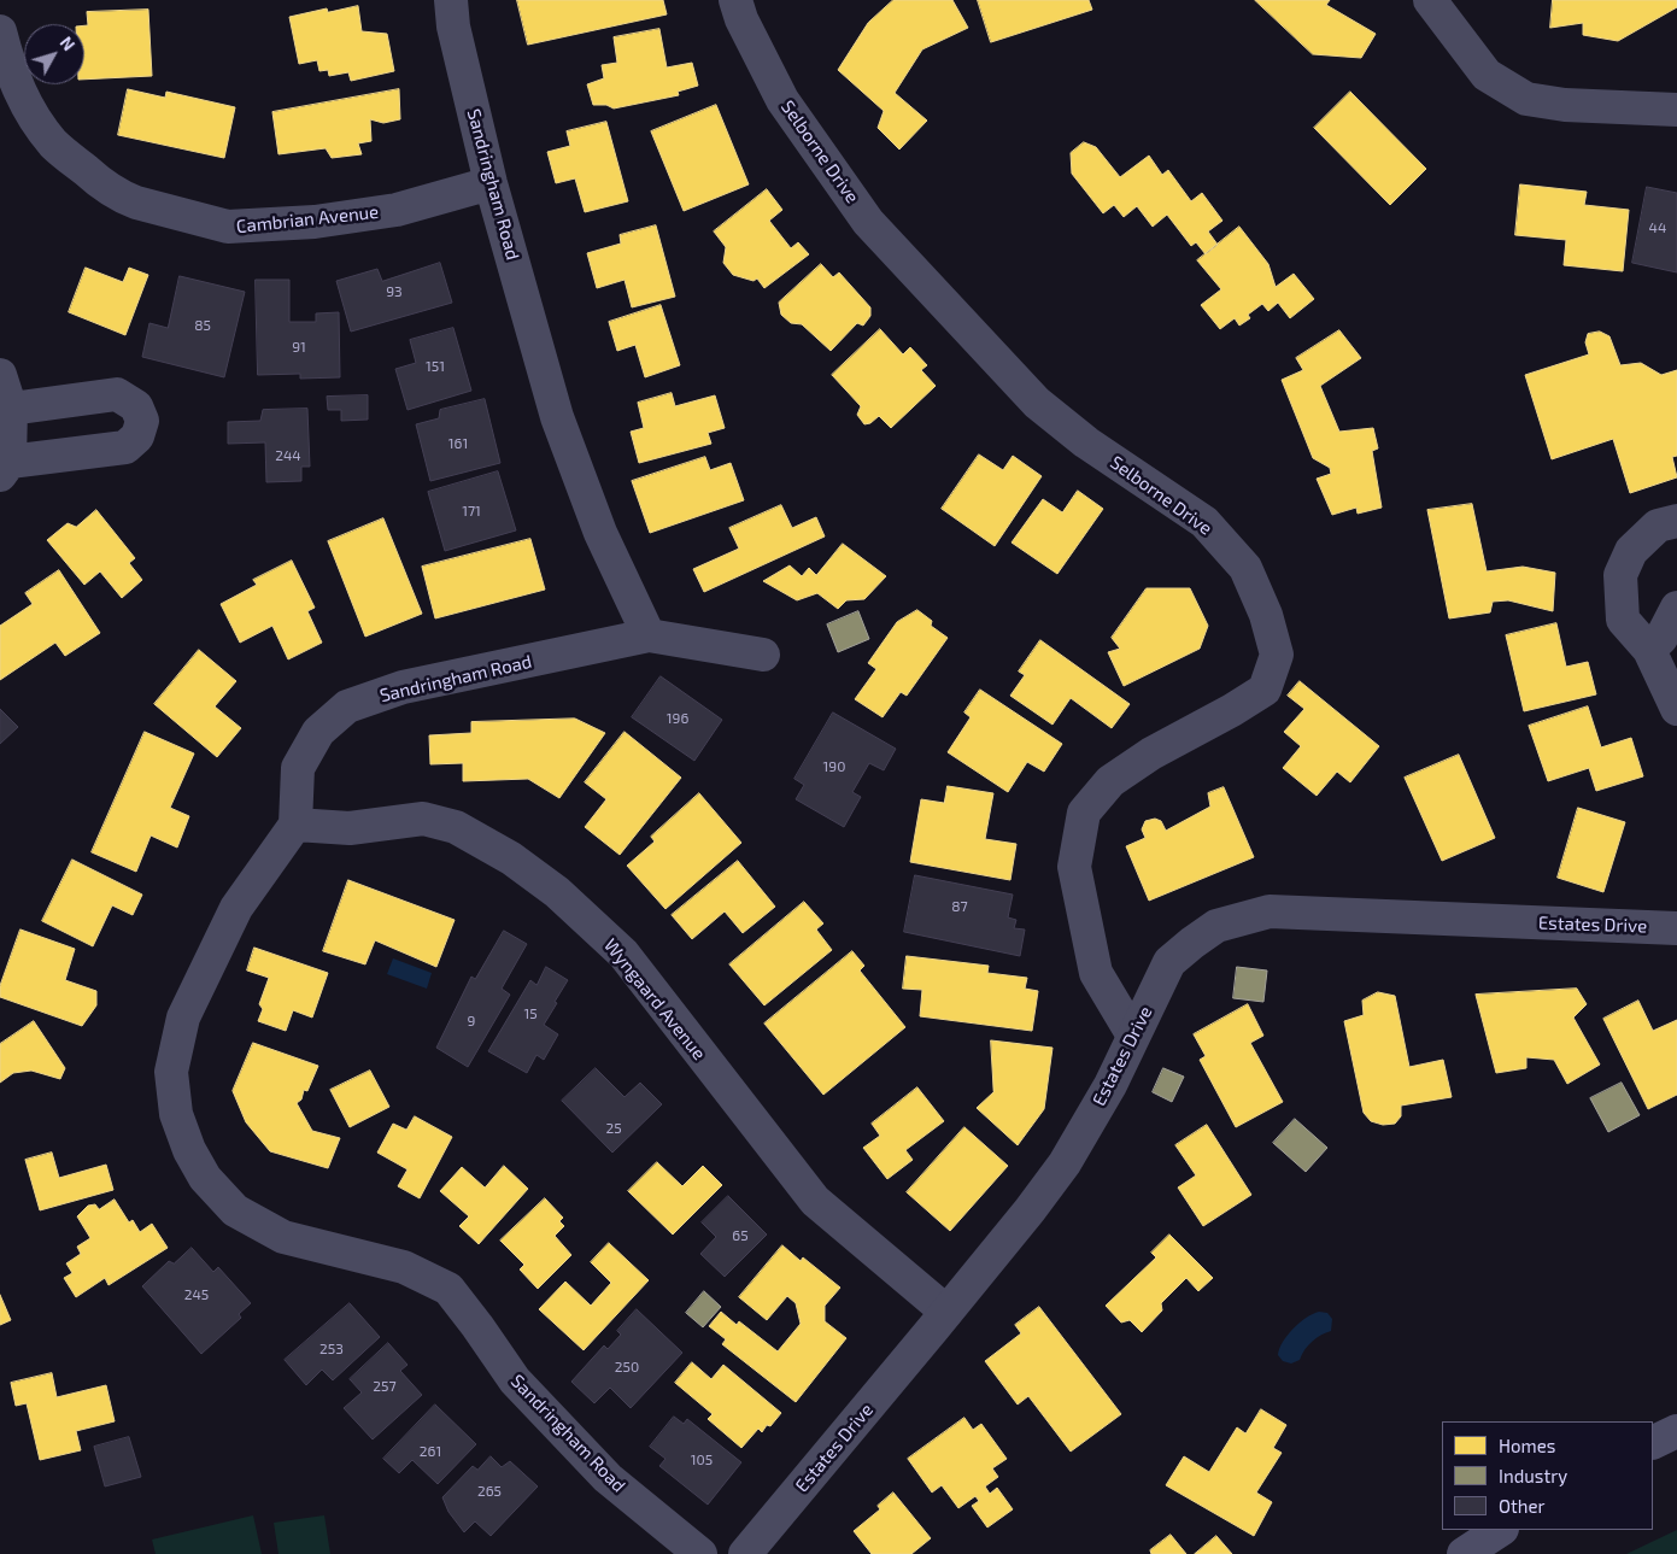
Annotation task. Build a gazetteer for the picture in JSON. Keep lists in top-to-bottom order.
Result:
{
  "streets": {
    "street": [
      "Selborne Drive",
      "Sandringham Road",
      "Cambrian Avenue",
      "Estates Drive",
      "Wyngaard Avenue"
    ]
  },
  "crossings": [
    ["Selborne Drive", "Estates Drive"],
    ["Sandringham Road", "Cambrian Avenue"],
    ["Sandringham Road", "Wyngaard Avenue"],
    ["Estates Drive", "Wyngaard Avenue"]
  ],
  "house_numbers": [
    "44",
    "93",
    "85",
    "91",
    "151",
    "161",
    "244",
    "171",
    "196",
    "190",
    "87",
    "15",
    "9",
    "25",
    "65",
    "245",
    "253",
    "250",
    "257",
    "261",
    "105",
    "265"
  ],
  "legend": ["Homes", "Industry", "Other"],
  "north": "top right"
}
